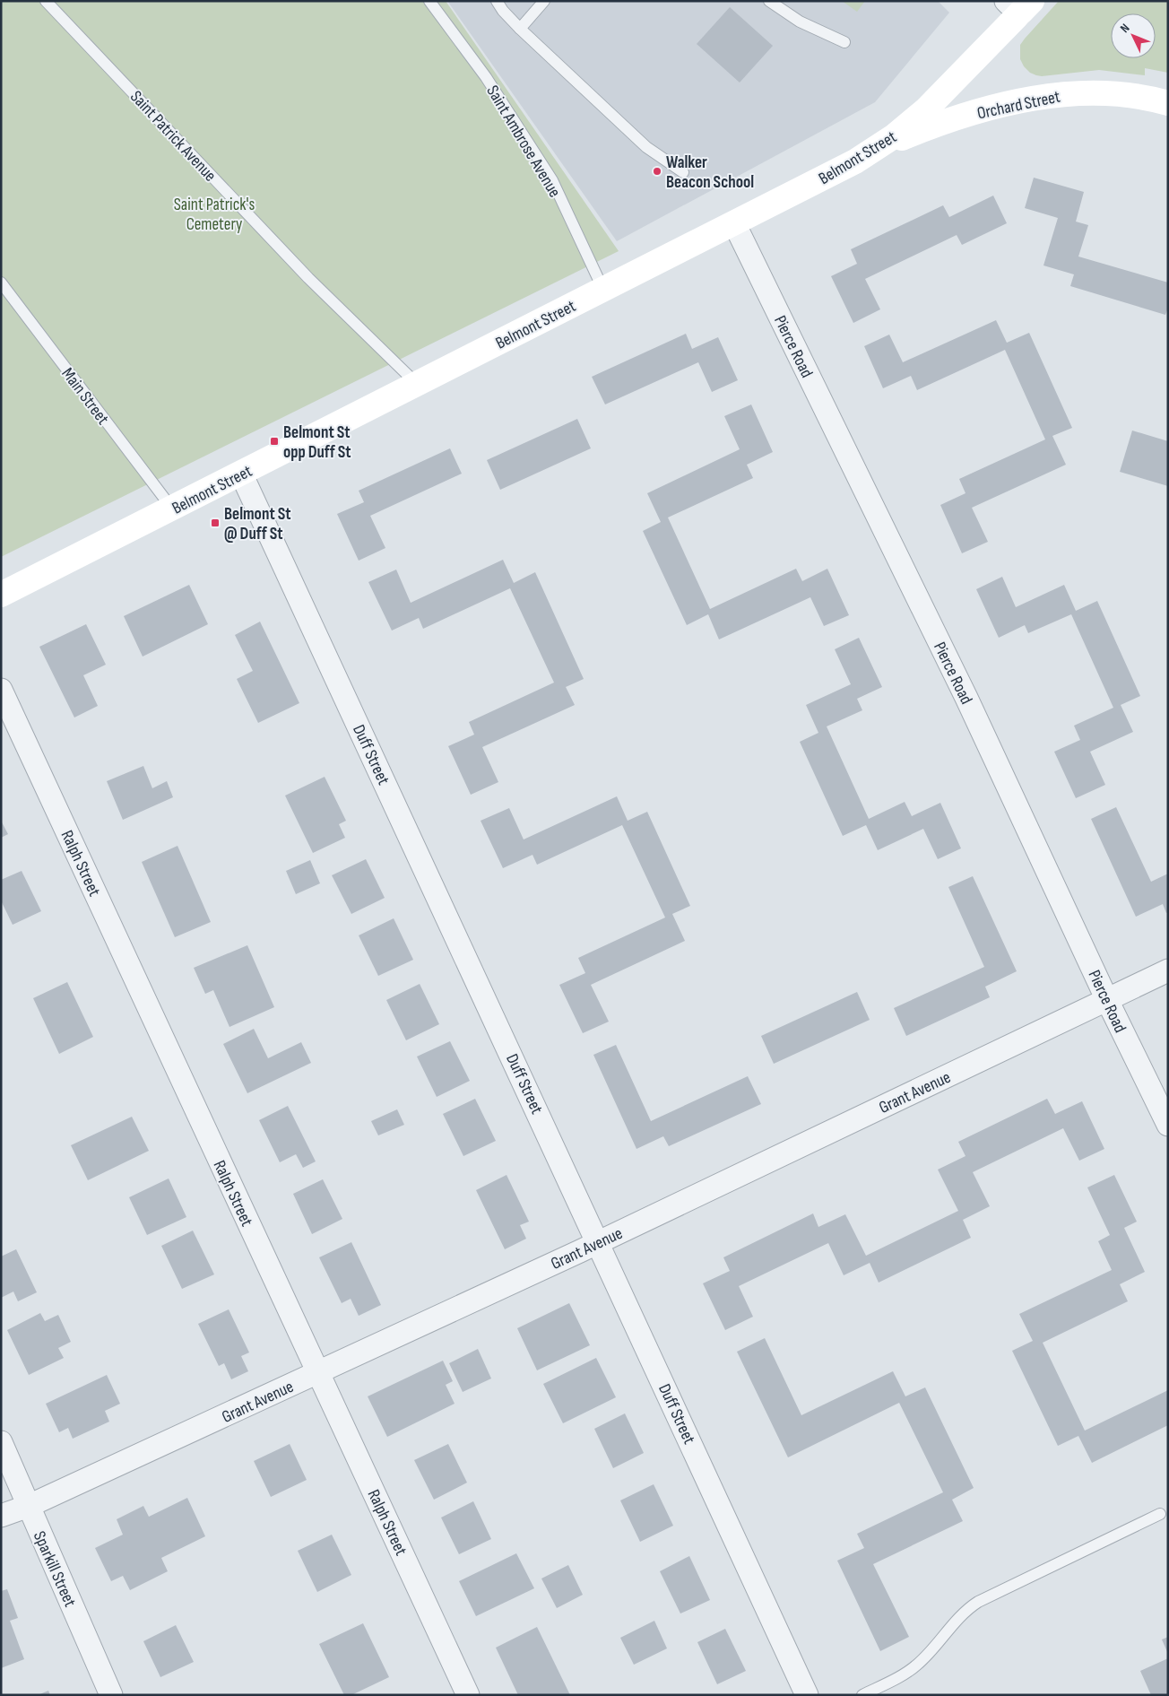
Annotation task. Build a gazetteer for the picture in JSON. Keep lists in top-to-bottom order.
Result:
{
  "streets": {
    "main road": ["Orchard Street", "Belmont Street"],
    "street": [
      "Pierce Road",
      "Duff Street",
      "Ralph Street",
      "Grant Avenue",
      "Sparkill Street"
    ],
    "lane": ["Saint Patrick Avenue", "Saint Ambrose Avenue", "Main Street"]
  },
  "crossings": [
    ["Orchard Street", "Belmont Street"],
    ["Saint Patrick Avenue", "Belmont Street"],
    ["Saint Ambrose Avenue", "Belmont Street"],
    ["Belmont Street", "Pierce Road"],
    ["Belmont Street", "Main Street"],
    ["Belmont Street", "Duff Street"],
    ["Pierce Road", "Grant Avenue"],
    ["Duff Street", "Grant Avenue"],
    ["Ralph Street", "Grant Avenue"],
    ["Grant Avenue", "Sparkill Street"]
  ],
  "parks": ["Saint Patrick's Cemetery"],
  "places": {
    "other": ["Walker Beacon School"],
    "transit": ["Belmont St opp Duff St", "Belmont St @ Duff St"]
  },
  "north": "top left"
}
